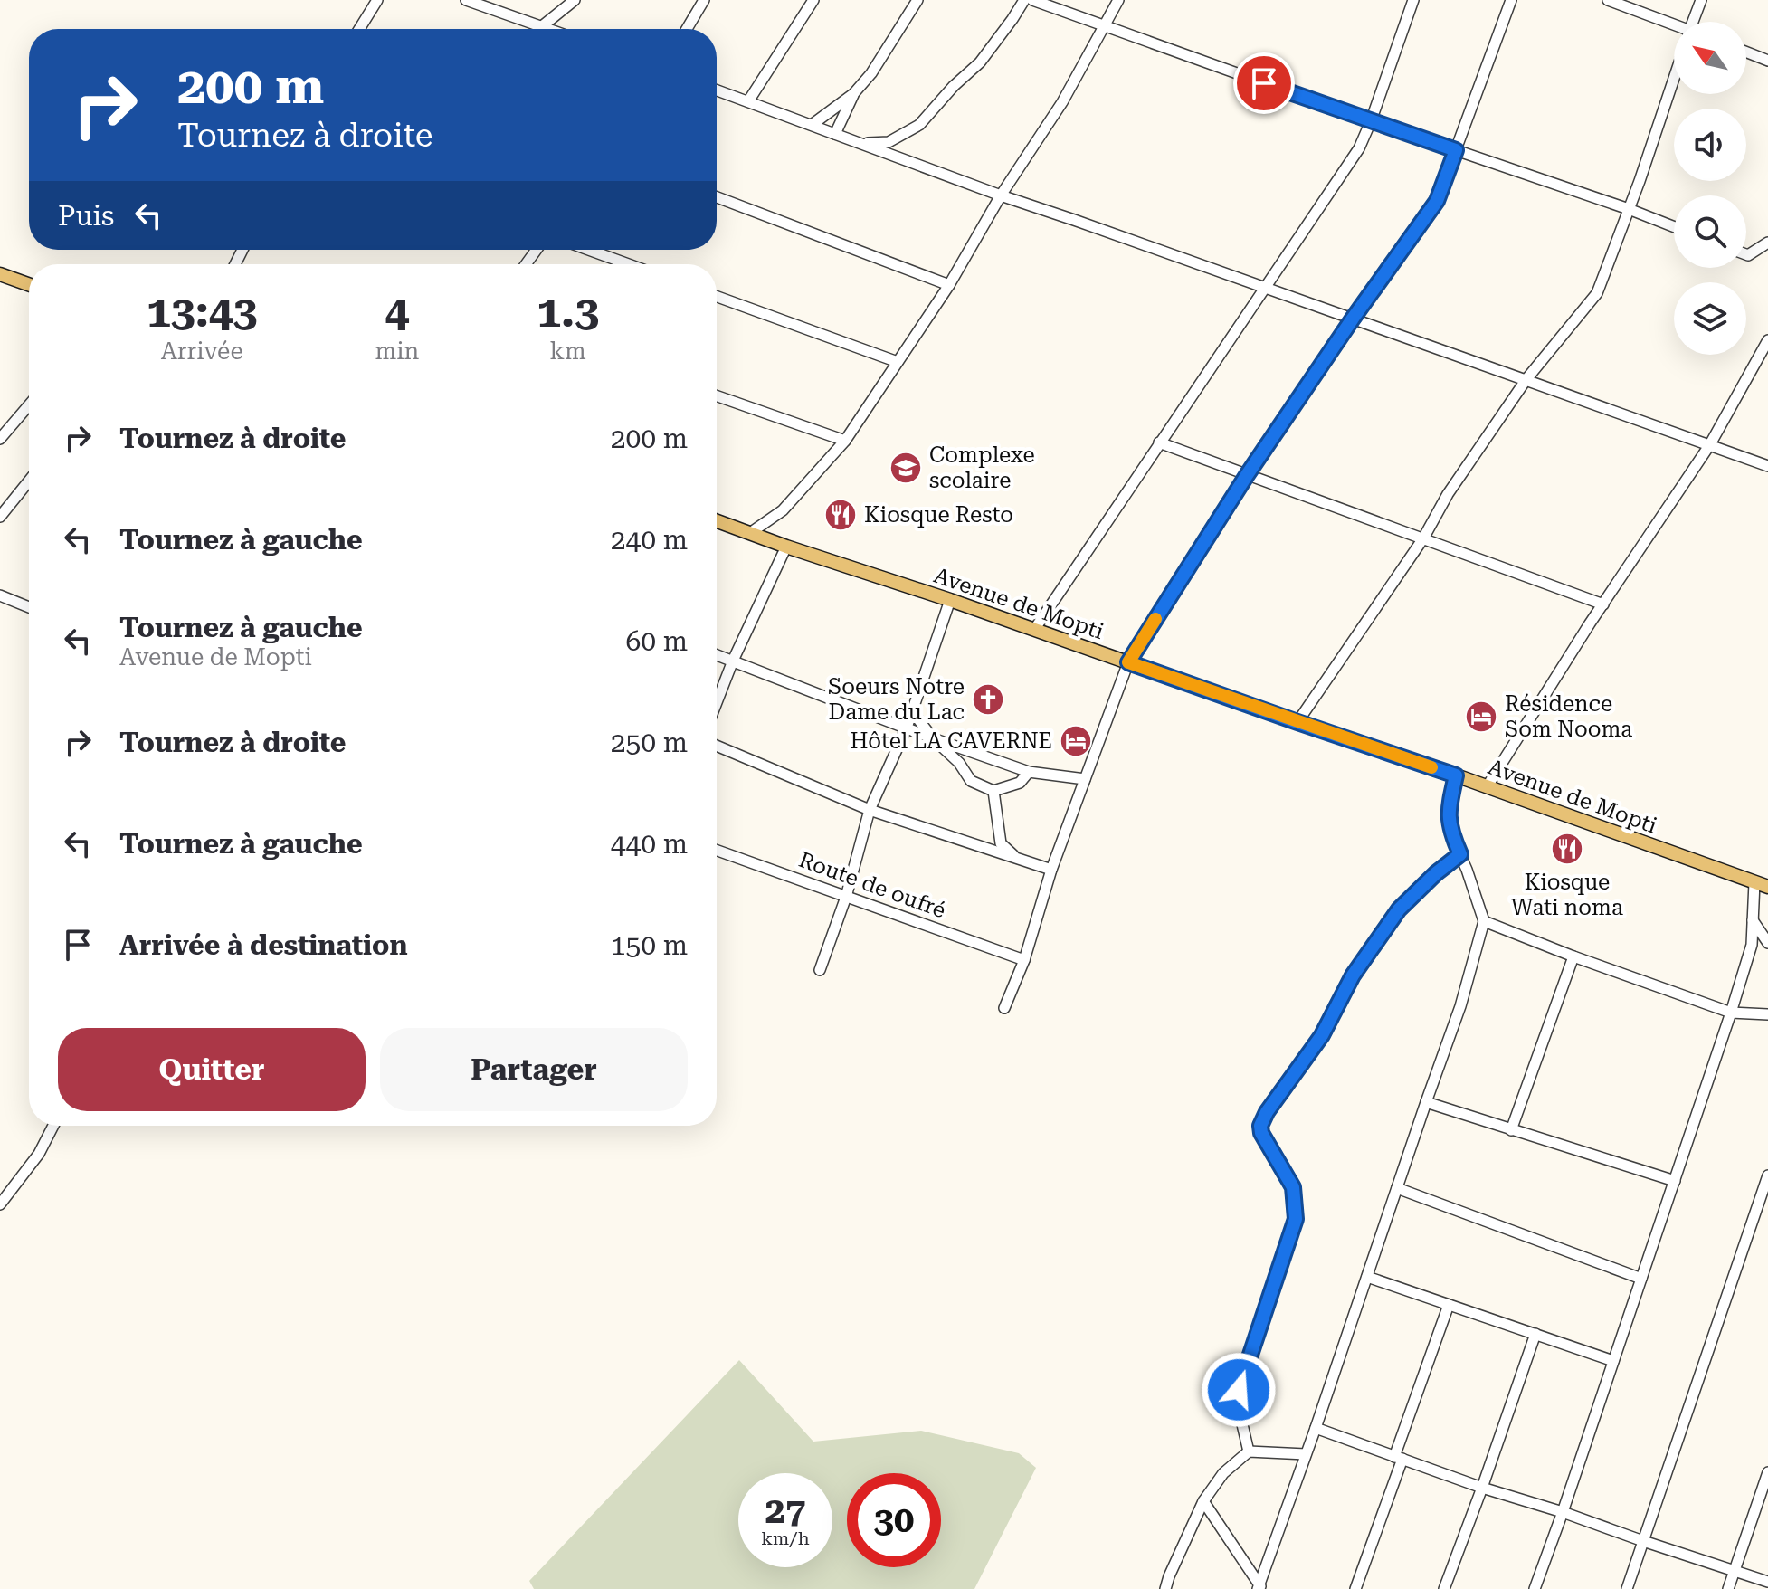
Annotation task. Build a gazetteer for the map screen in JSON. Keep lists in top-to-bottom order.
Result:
{
  "streets": {
    "main road": ["Avenue de Mopti"],
    "street": ["Route de oufré"]
  },
  "places": {
    "school or university": ["Complexe scolaire"],
    "restaurant": ["Kiosque Resto", "Kiosque Wati noma"],
    "church": ["Soeurs Notre Dame du Lac"],
    "hotel": ["Résidence Som Nooma", "Hôtel LA CAVERNE"]
  },
  "north": "top left",
  "page": {
    "turn": ["200 m", "Tournez à droite"],
    "then": "Puis",
    "eta": [
      "13:43",
      "Arrivée",
      "4",
      "min",
      "1.3",
      "km"
    ],
    "list": [
      {
        "name": "Tournez à droite",
        "value": "200 m"
      },
      {
        "name": "Tournez à gauche",
        "value": "240 m"
      },
      {
        "name": "Tournez à gauche",
        "note": "Avenue de Mopti",
        "value": "60 m"
      },
      {
        "name": "Tournez à droite",
        "value": "250 m"
      },
      {
        "name": "Tournez à gauche",
        "value": "440 m"
      },
      {
        "name": "Arrivée à destination",
        "value": "150 m"
      }
    ],
    "buttons": ["Quitter", "Partager"],
    "speed": "27 km/h",
    "limit": "30"
  }
}
